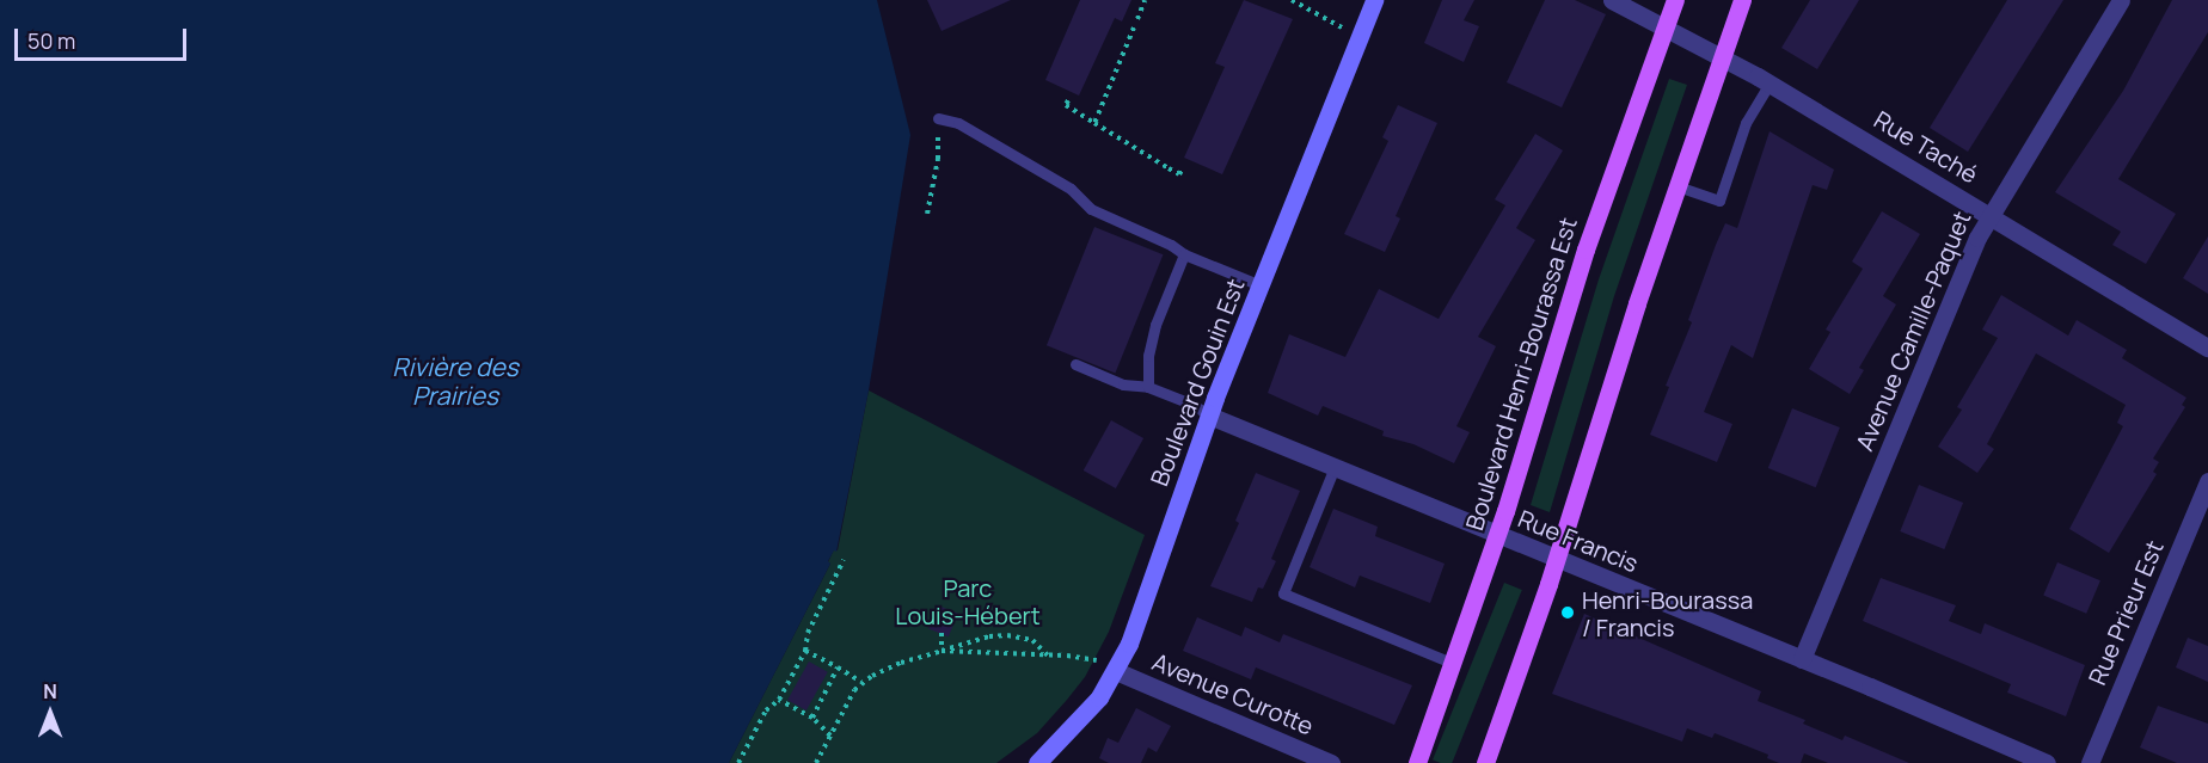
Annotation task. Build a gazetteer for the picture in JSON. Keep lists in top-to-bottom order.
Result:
{
  "streets": {
    "main road": ["Boulevard Henri-Bourassa Est"],
    "street": [
      "Rue Taché",
      "Avenue Camille-Paquet",
      "Boulevard Gouin Est",
      "Rue Francis",
      "Rue Prieur Est",
      "Avenue Curotte"
    ]
  },
  "crossings": [
    ["Rue Taché", "Avenue Camille-Paquet"],
    ["Rue Taché", "Boulevard Henri-Bourassa Est"],
    ["Avenue Camille-Paquet", "Rue Francis"],
    ["Boulevard Henri-Bourassa Est", "Rue Francis"],
    ["Boulevard Gouin Est", "Rue Francis"],
    ["Boulevard Gouin Est", "Avenue Curotte"]
  ],
  "water": ["Rivière des Prairies"],
  "parks": ["Parc Louis-Hébert"],
  "places": ["Henri-Bourassa / Francis"],
  "scale_bar": "50 m",
  "north": "top"
}
